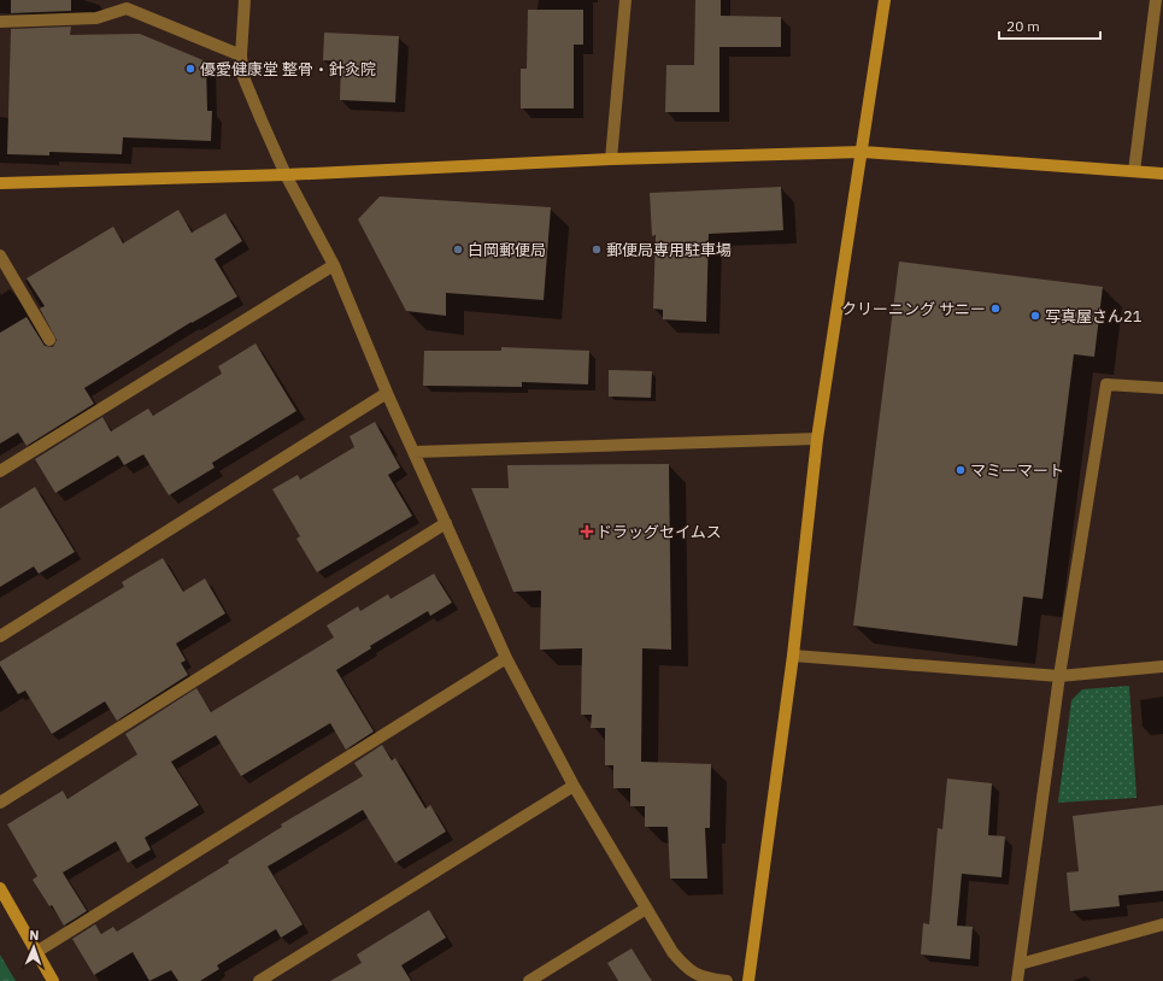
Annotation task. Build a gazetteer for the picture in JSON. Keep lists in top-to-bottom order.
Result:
{
  "places": {
    "other": [
      "優愛健康堂 整骨・針灸院",
      "白岡郵便局",
      "郵便局専用駐車場",
      "クリーニング サニー",
      "写真屋さん21",
      "マミーマート"
    ],
    "health": ["ドラッグセイムス"]
  },
  "scale_bar": "20 m",
  "north": "top"
}
